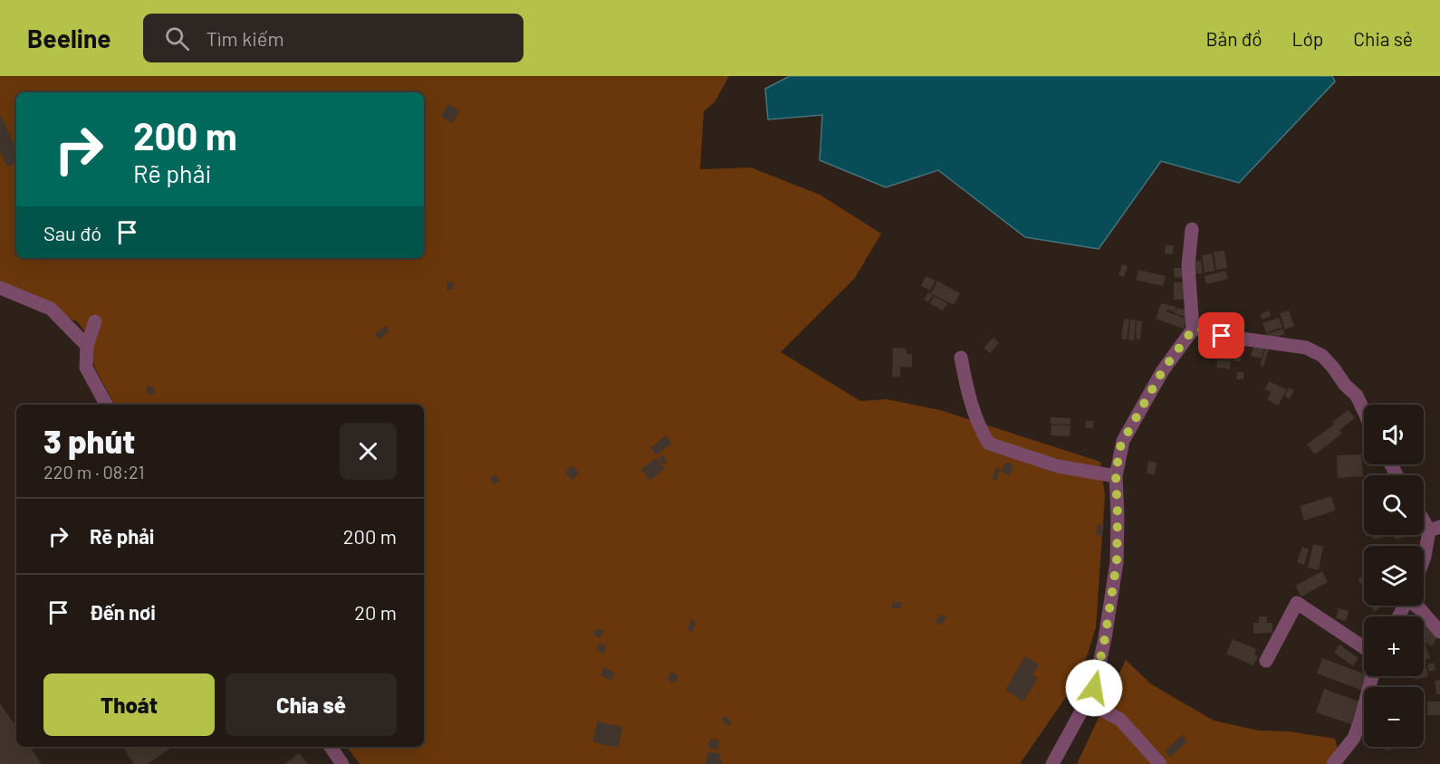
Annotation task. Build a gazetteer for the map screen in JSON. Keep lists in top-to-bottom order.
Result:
{
  "page": {
    "header": "Beeline",
    "search": "Tìm kiếm",
    "nav": ["Bản đồ", "Lớp", "Chia sẻ"],
    "turn": ["200 m", "Rẽ phải"],
    "then": "Sau đó",
    "map_buttons": ["+", "−"],
    "heading": ["3 phút", "220 m · 08:21"],
    "list": [
      {
        "name": "Rẽ phải",
        "value": "200 m"
      },
      {
        "name": "Đến nơi",
        "value": "20 m"
      }
    ],
    "buttons": ["Thoát", "Chia sẻ"]
  }
}
